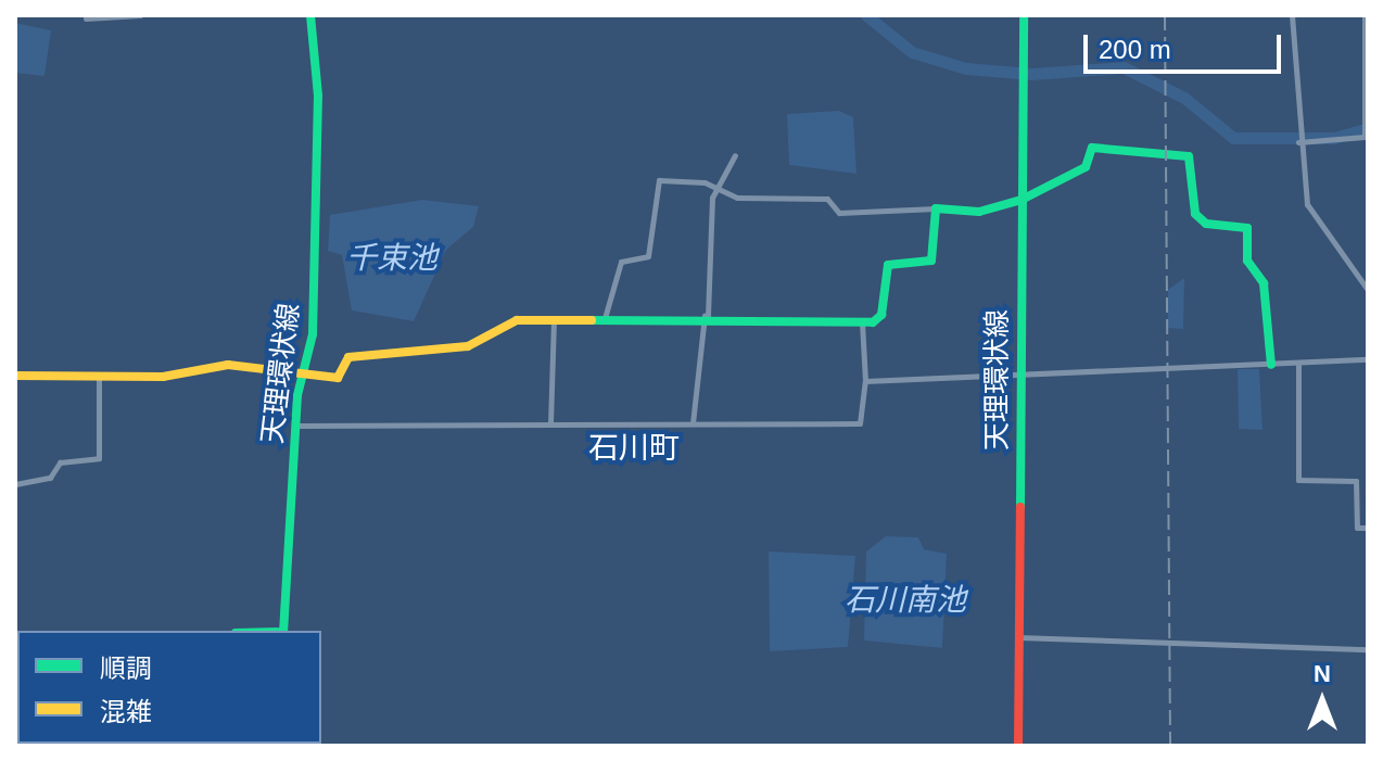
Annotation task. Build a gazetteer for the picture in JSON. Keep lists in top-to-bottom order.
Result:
{
  "streets": {
    "street": ["天理環状線"]
  },
  "districts": ["石川町"],
  "water": ["千束池", "石川南池"],
  "legend": ["順調", "混雑"],
  "scale_bar": "200 m",
  "north": "top"
}
